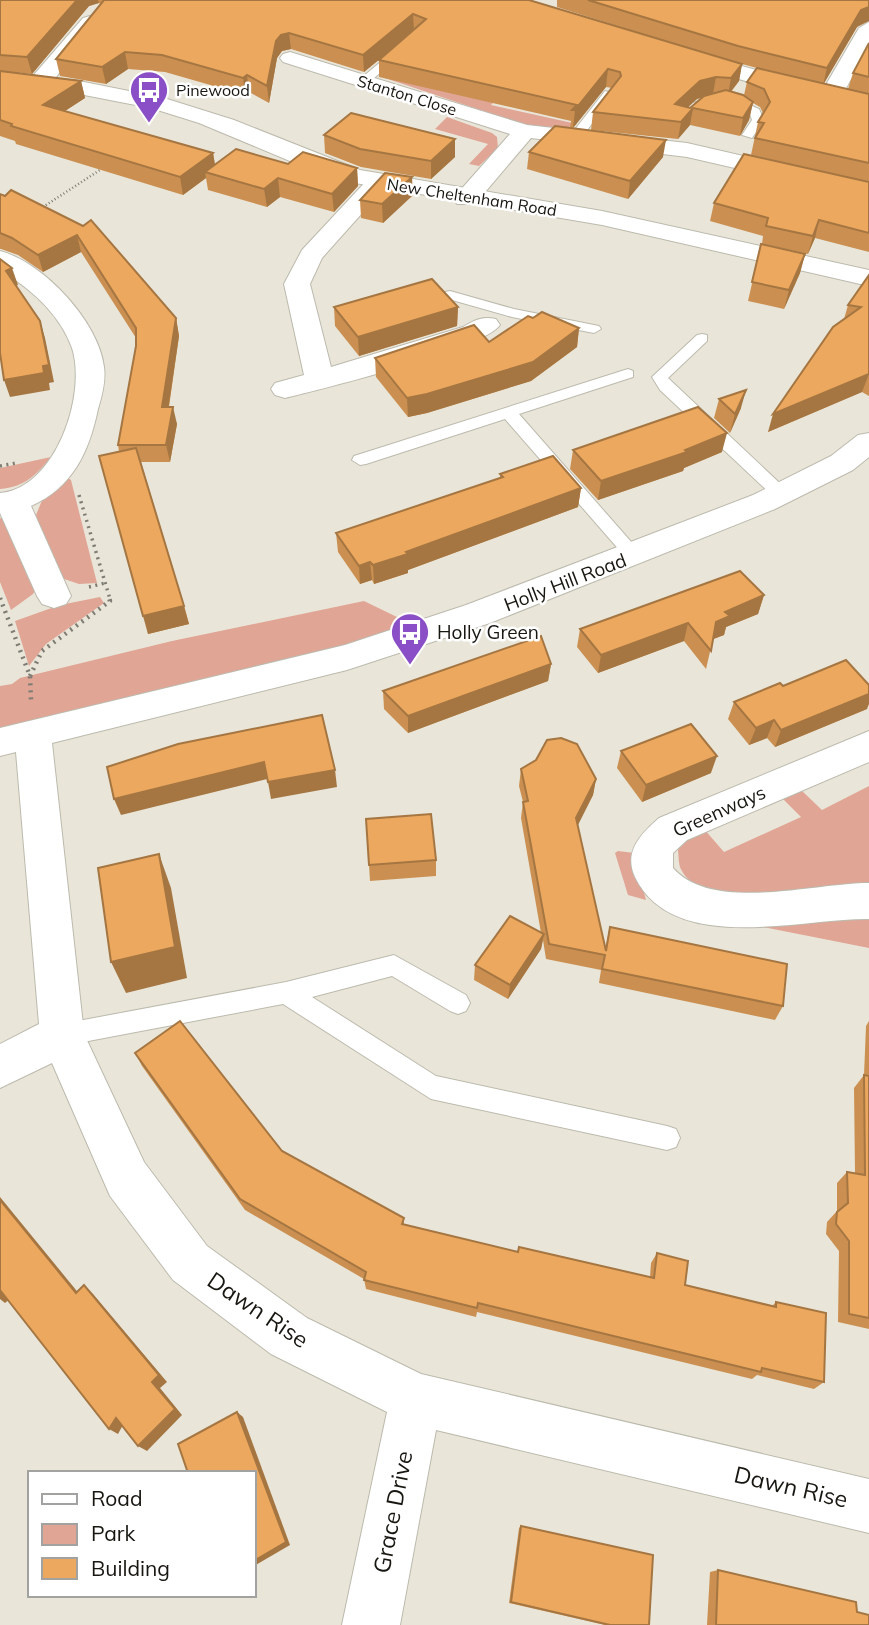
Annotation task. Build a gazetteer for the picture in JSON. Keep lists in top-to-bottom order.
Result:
{
  "streets": {
    "street": [
      "Stanton Close",
      "New Cheltenham Road",
      "Holly Hill Road",
      "Greenways",
      "Dawn Rise",
      "Grace Drive"
    ]
  },
  "crossings": [
    ["Holly Hill Road", "Dawn Rise"],
    ["Dawn Rise", "Grace Drive"]
  ],
  "places": {
    "bus stop": ["Pinewood", "Holly Green"]
  },
  "legend": ["Road", "Park", "Building"]
}
